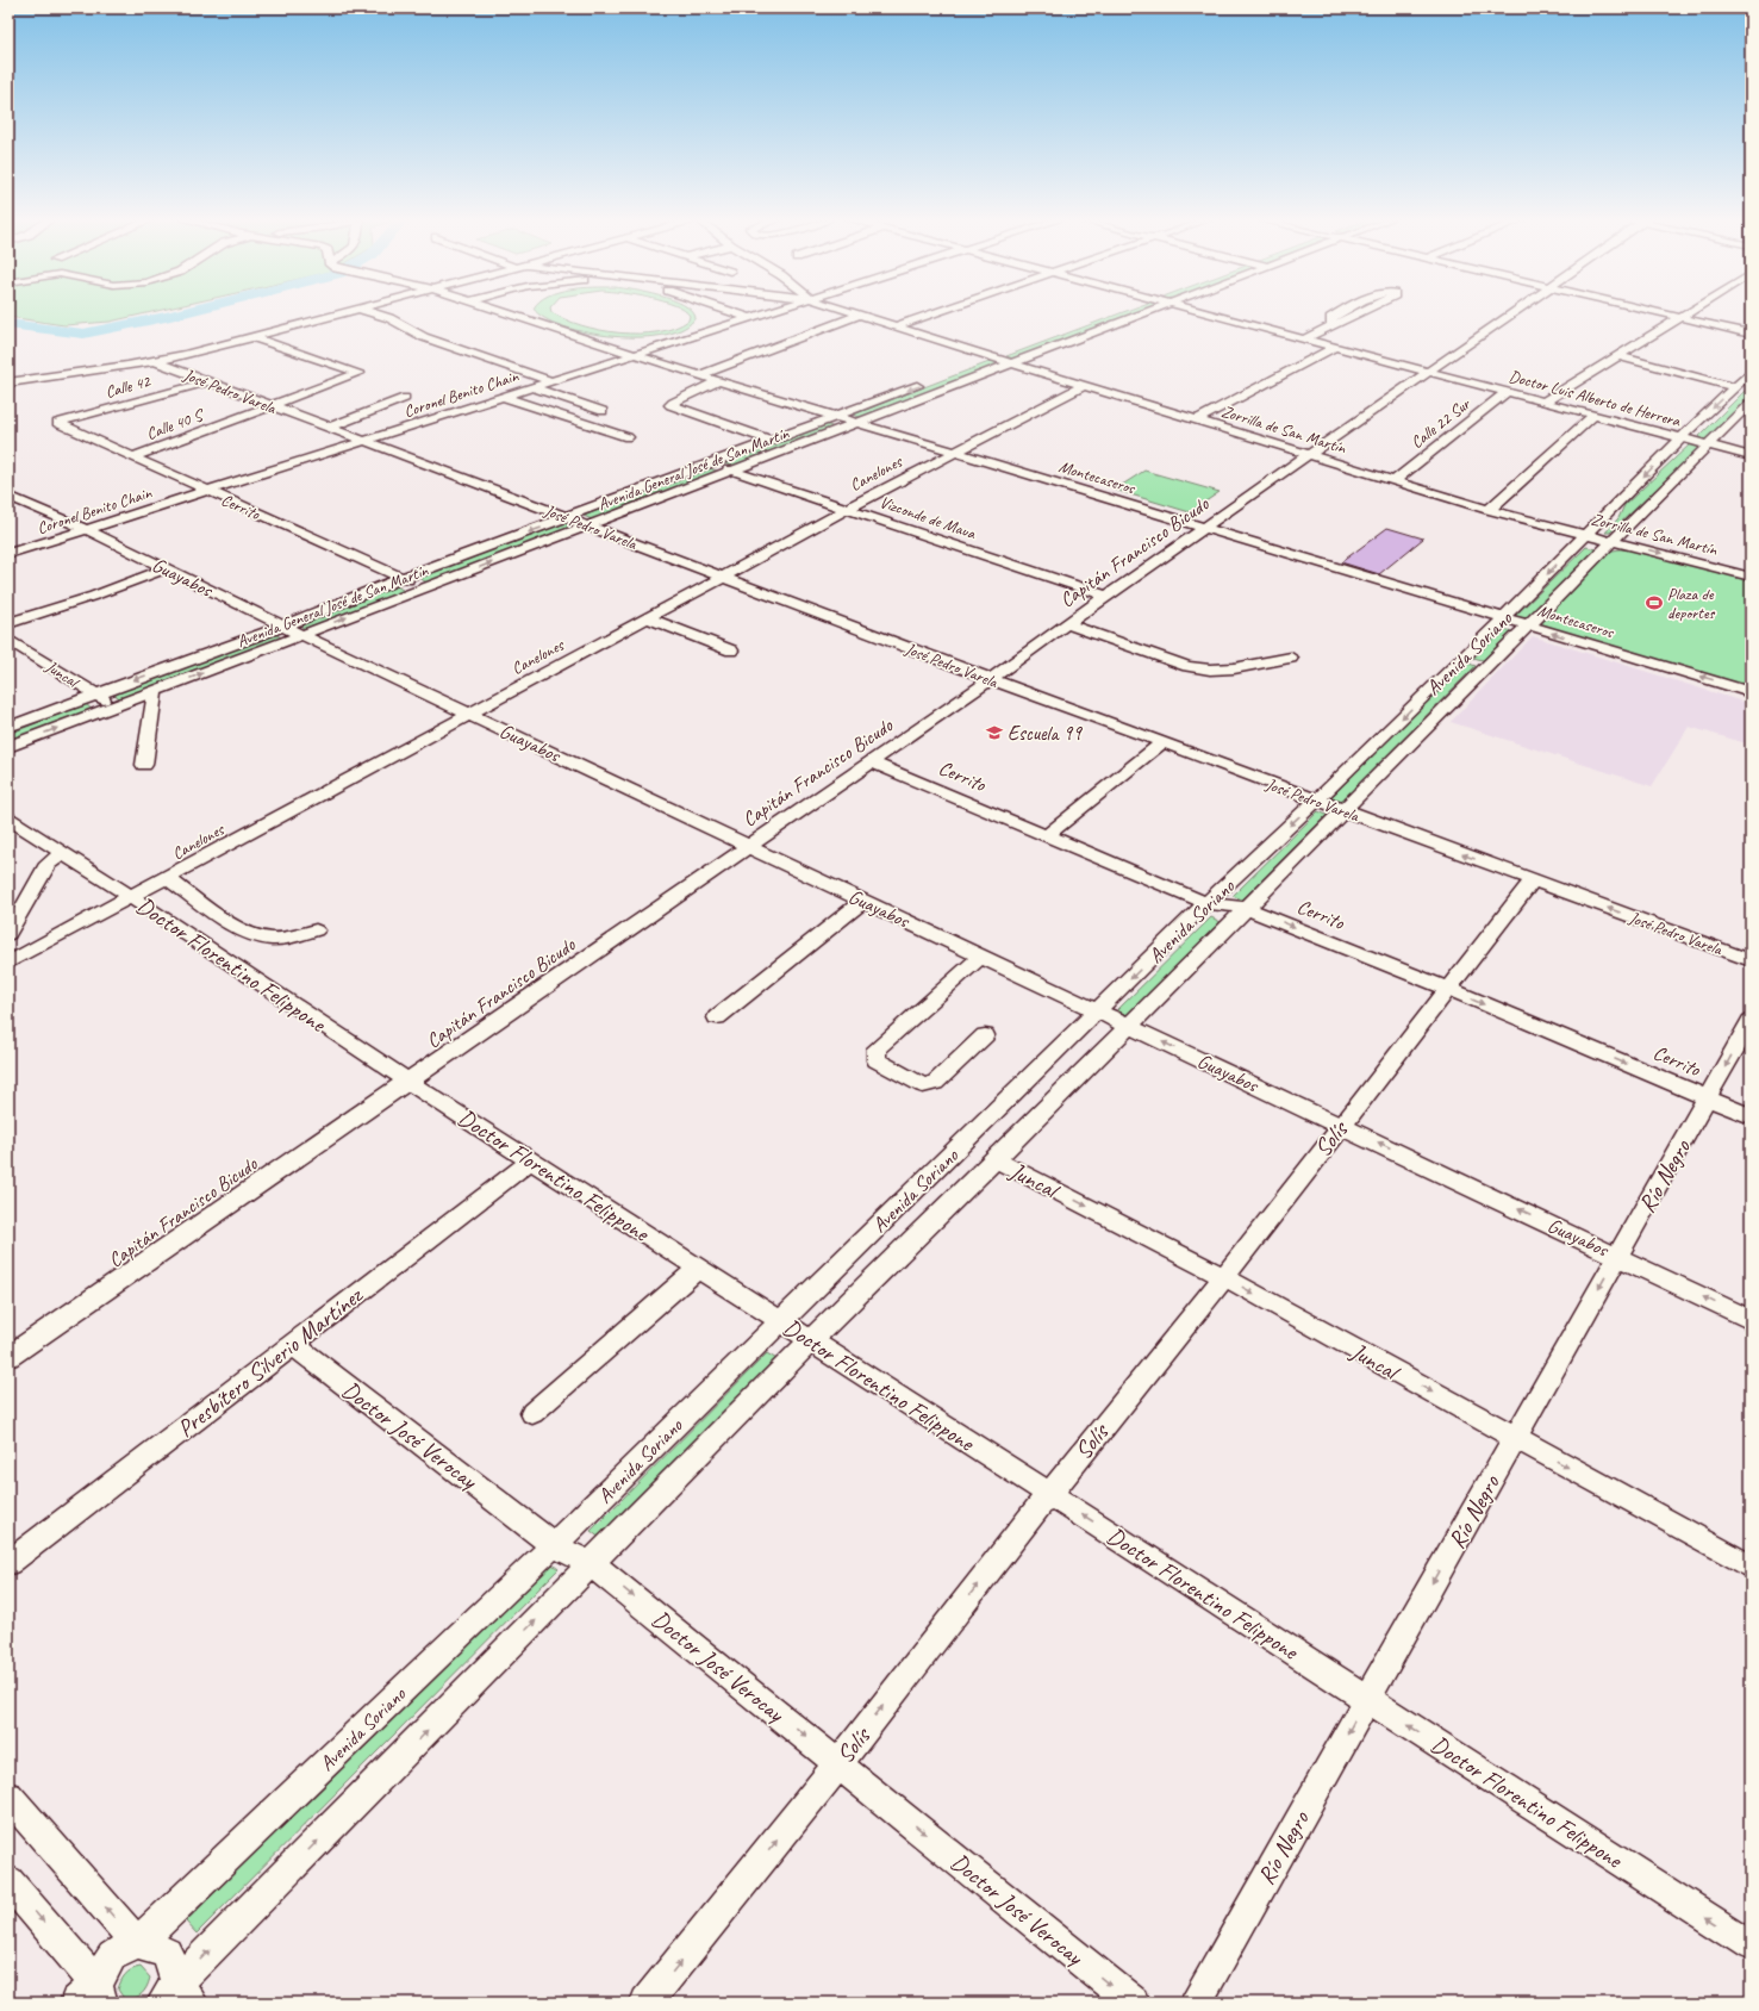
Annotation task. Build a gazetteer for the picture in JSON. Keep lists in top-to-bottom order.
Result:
{
  "streets": {
    "street": [
      "Calle 42",
      "José Pedro Varela",
      "Coronel Benito Chain",
      "Doctor Luis Alberto de Herrera",
      "Calle 22 Sur",
      "Calle 40 S",
      "Zorrilla de San Martín",
      "Avenida General José de San Martín",
      "Canelones",
      "Montecaseros",
      "Cerrito",
      "Vizconde de Maua",
      "Capitán Francisco Bicudo",
      "Guayabos",
      "Avenida Soriano",
      "Juncal",
      "Doctor Florentino Felippone",
      "Solís",
      "Río Negro",
      "Presbítero Silverio Martínez",
      "Doctor José Verocay"
    ]
  },
  "crossings": [
    ["Calle 42", "José Pedro Varela"],
    ["Calle 42", "Cerrito"],
    ["José Pedro Varela", "Coronel Benito Chain"],
    ["José Pedro Varela", "Calle 40 S"],
    ["José Pedro Varela", "Avenida General José de San Martín"],
    ["José Pedro Varela", "Canelones"],
    ["José Pedro Varela", "Capitán Francisco Bicudo"],
    ["José Pedro Varela", "Avenida Soriano"],
    ["José Pedro Varela", "Solís"],
    ["Coronel Benito Chain", "Montecaseros"],
    ["Coronel Benito Chain", "Cerrito"],
    ["Coronel Benito Chain", "Guayabos"],
    ["Doctor Luis Alberto de Herrera", "Calle 22 Sur"],
    ["Doctor Luis Alberto de Herrera", "Capitán Francisco Bicudo"],
    ["Doctor Luis Alberto de Herrera", "Avenida Soriano"],
    ["Calle 22 Sur", "Zorrilla de San Martín"],
    ["Calle 40 S", "Cerrito"],
    ["Zorrilla de San Martín", "Avenida General José de San Martín"],
    ["Zorrilla de San Martín", "Canelones"],
    ["Zorrilla de San Martín", "Capitán Francisco Bicudo"],
    ["Zorrilla de San Martín", "Avenida Soriano"],
    ["Avenida General José de San Martín", "Montecaseros"],
    ["Avenida General José de San Martín", "Cerrito"],
    ["Avenida General José de San Martín", "Vizconde de Maua"],
    ["Avenida General José de San Martín", "Guayabos"],
    ["Avenida General José de San Martín", "Juncal"],
    ["Canelones", "Montecaseros"],
    ["Canelones", "Vizconde de Maua"],
    ["Canelones", "Guayabos"],
    ["Canelones", "Doctor Florentino Felippone"],
    ["Montecaseros", "Capitán Francisco Bicudo"],
    ["Montecaseros", "Avenida Soriano"],
    ["Cerrito", "Capitán Francisco Bicudo"],
    ["Cerrito", "Avenida Soriano"],
    ["Cerrito", "Solís"],
    ["Cerrito", "Río Negro"],
    ["Vizconde de Maua", "Capitán Francisco Bicudo"],
    ["Capitán Francisco Bicudo", "Guayabos"],
    ["Capitán Francisco Bicudo", "Doctor Florentino Felippone"],
    ["Guayabos", "Avenida Soriano"],
    ["Guayabos", "Solís"],
    ["Guayabos", "Río Negro"],
    ["Avenida Soriano", "Juncal"],
    ["Avenida Soriano", "Doctor Florentino Felippone"],
    ["Avenida Soriano", "Doctor José Verocay"],
    ["Juncal", "Solís"],
    ["Juncal", "Río Negro"],
    ["Doctor Florentino Felippone", "Solís"],
    ["Doctor Florentino Felippone", "Río Negro"],
    ["Doctor Florentino Felippone", "Presbítero Silverio Martínez"],
    ["Solís", "Doctor José Verocay"],
    ["Presbítero Silverio Martínez", "Doctor José Verocay"]
  ],
  "one_way": [
    "Cerrito",
    "Guayabos",
    "Juncal",
    "Doctor Florentino Felippone",
    "Solís",
    "Río Negro",
    "Doctor José Verocay"
  ],
  "places": {
    "sports": ["Plaza de deportes"],
    "school or university": ["Escuela 99"]
  }
}
